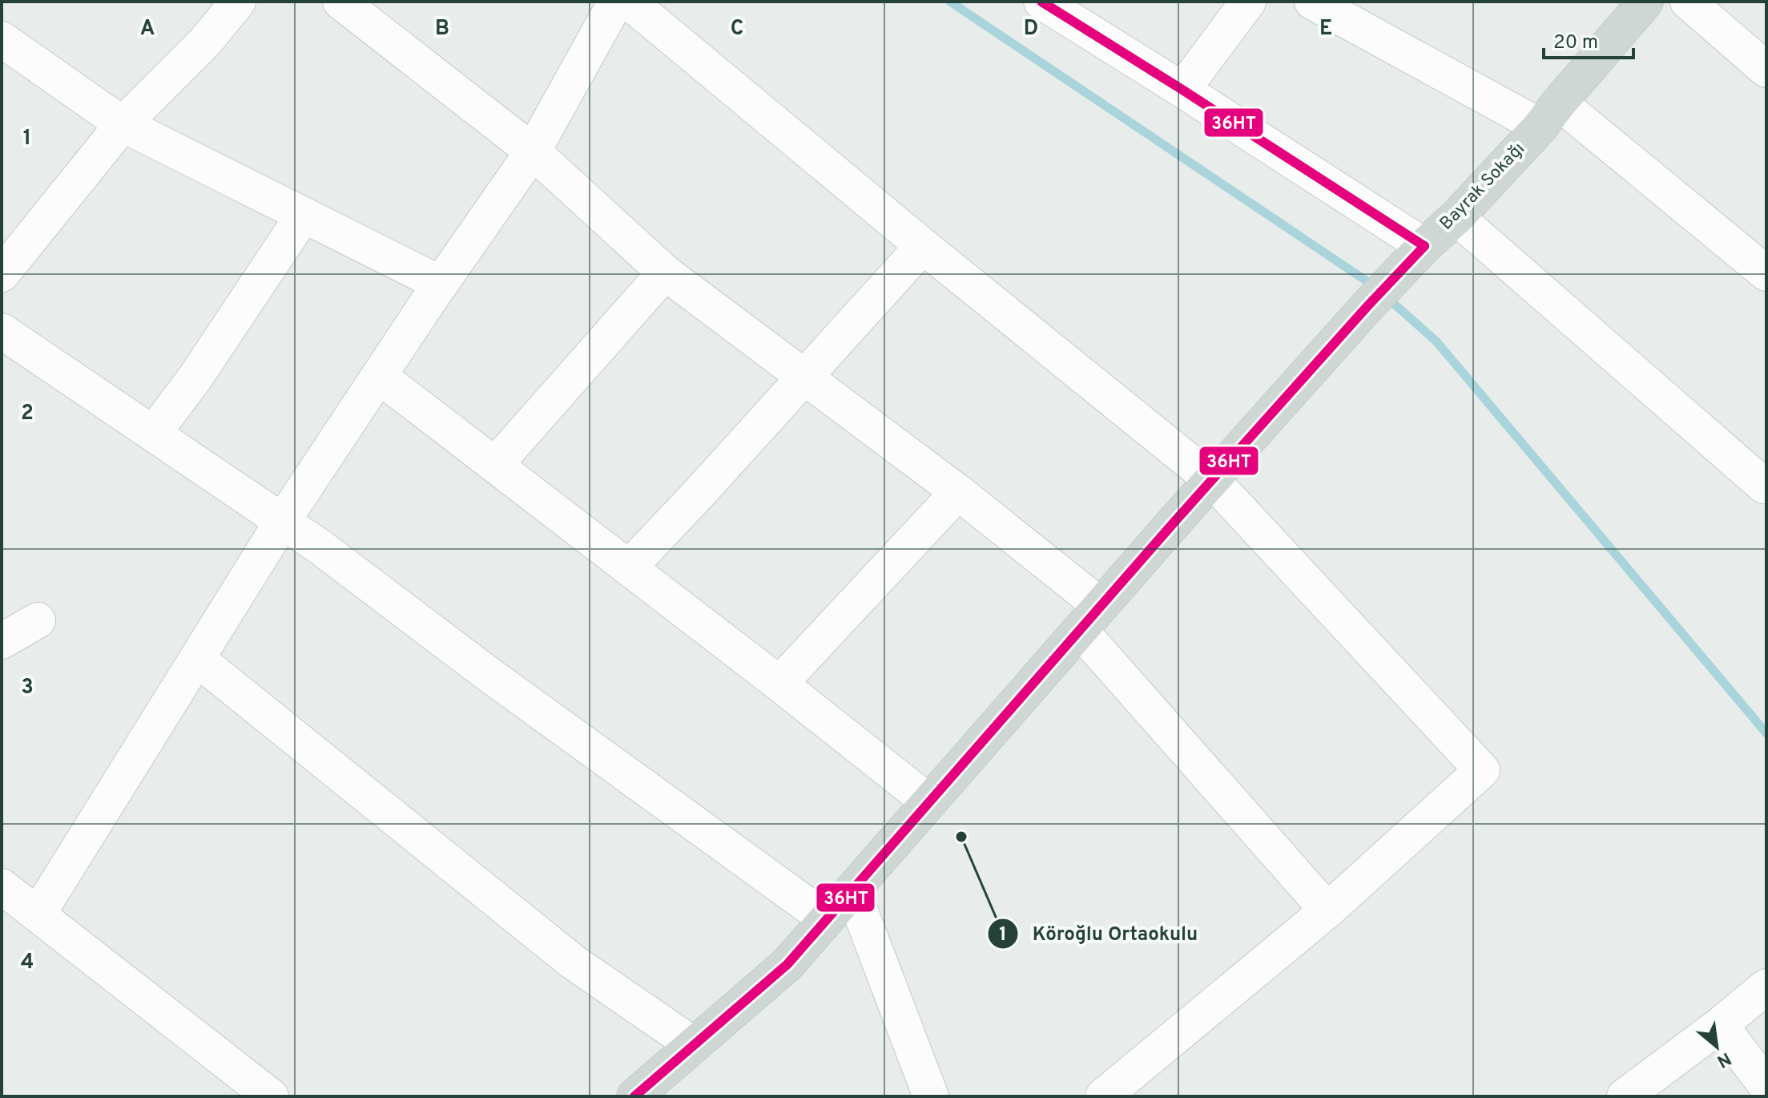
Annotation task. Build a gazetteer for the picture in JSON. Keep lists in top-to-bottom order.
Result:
{
  "streets": {
    "main road": ["Bayrak Sokağı"]
  },
  "places": ["Köroğlu Ortaokulu"],
  "lines": ["transit line 36HT"],
  "scale_bar": "20 m",
  "north": "bottom right",
  "grid": {
    "columns": [
      "A",
      "B",
      "C",
      "D",
      "E"
    ],
    "rows": [
      "1",
      "2",
      "3",
      "4"
    ]
  }
}
